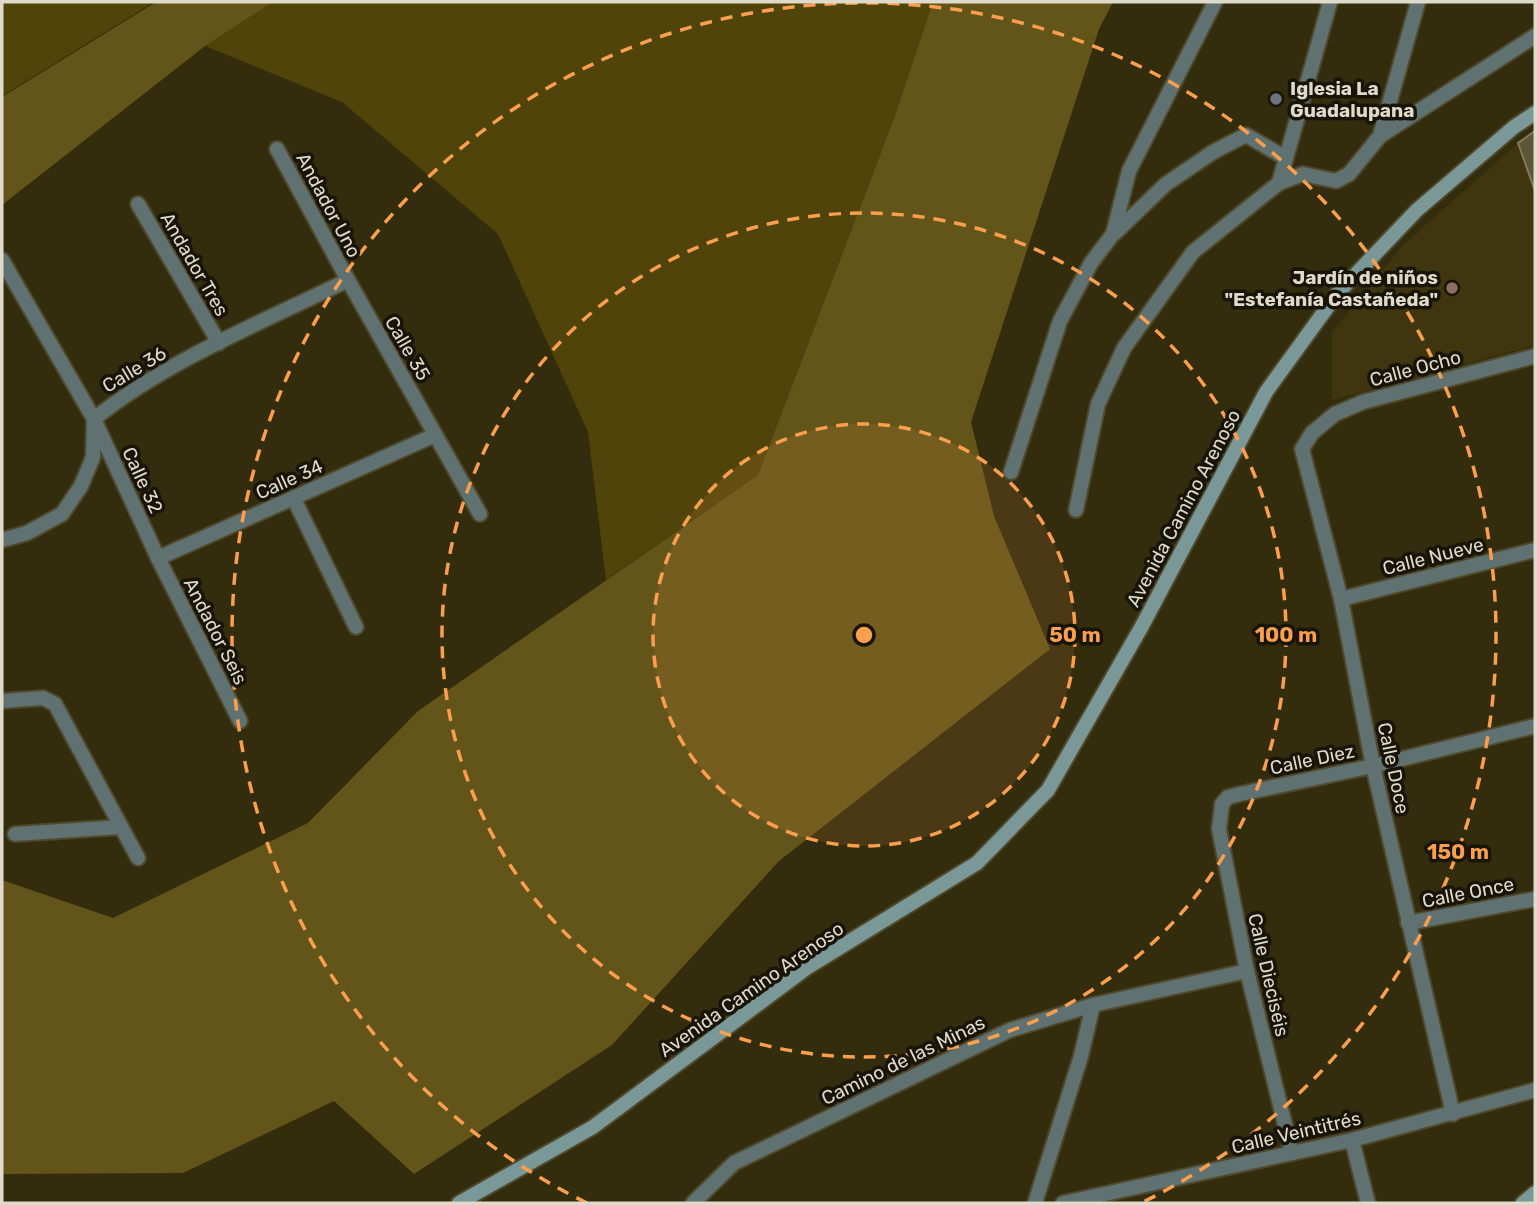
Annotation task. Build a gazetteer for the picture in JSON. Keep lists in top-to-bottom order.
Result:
{
  "streets": {
    "main road": ["Avenida Camino Arenoso"],
    "street": [
      "Andador Uno",
      "Andador Tres",
      "Calle 35",
      "Calle Ocho",
      "Calle 36",
      "Calle 34",
      "Calle 32",
      "Calle Nueve",
      "Andador Seis",
      "Calle Diez",
      "Calle Doce",
      "Calle Once",
      "Calle Dieciséis",
      "Camino de las Minas",
      "Calle Veintitrés"
    ]
  },
  "crossings": [
    ["Andador Uno", "Calle 35"],
    ["Andador Uno", "Calle 36"],
    ["Andador Tres", "Calle 36"],
    ["Calle 35", "Calle 36"],
    ["Calle 35", "Calle 34"],
    ["Calle Ocho", "Calle Doce"],
    ["Calle 36", "Calle 32"],
    ["Calle 34", "Calle 32"],
    ["Calle 34", "Andador Seis"],
    ["Calle 32", "Andador Seis"],
    ["Calle Nueve", "Calle Doce"],
    ["Calle Diez", "Calle Doce"],
    ["Calle Diez", "Calle Dieciséis"],
    ["Calle Doce", "Calle Once"],
    ["Calle Doce", "Calle Veintitrés"],
    ["Calle Dieciséis", "Camino de las Minas"],
    ["Calle Dieciséis", "Calle Veintitrés"]
  ],
  "places": ["Iglesia La Guadalupana", "Jardín de niños \"Estefanía Castañeda\""],
  "rings": ["50 m", "100 m", "150 m"]
}
